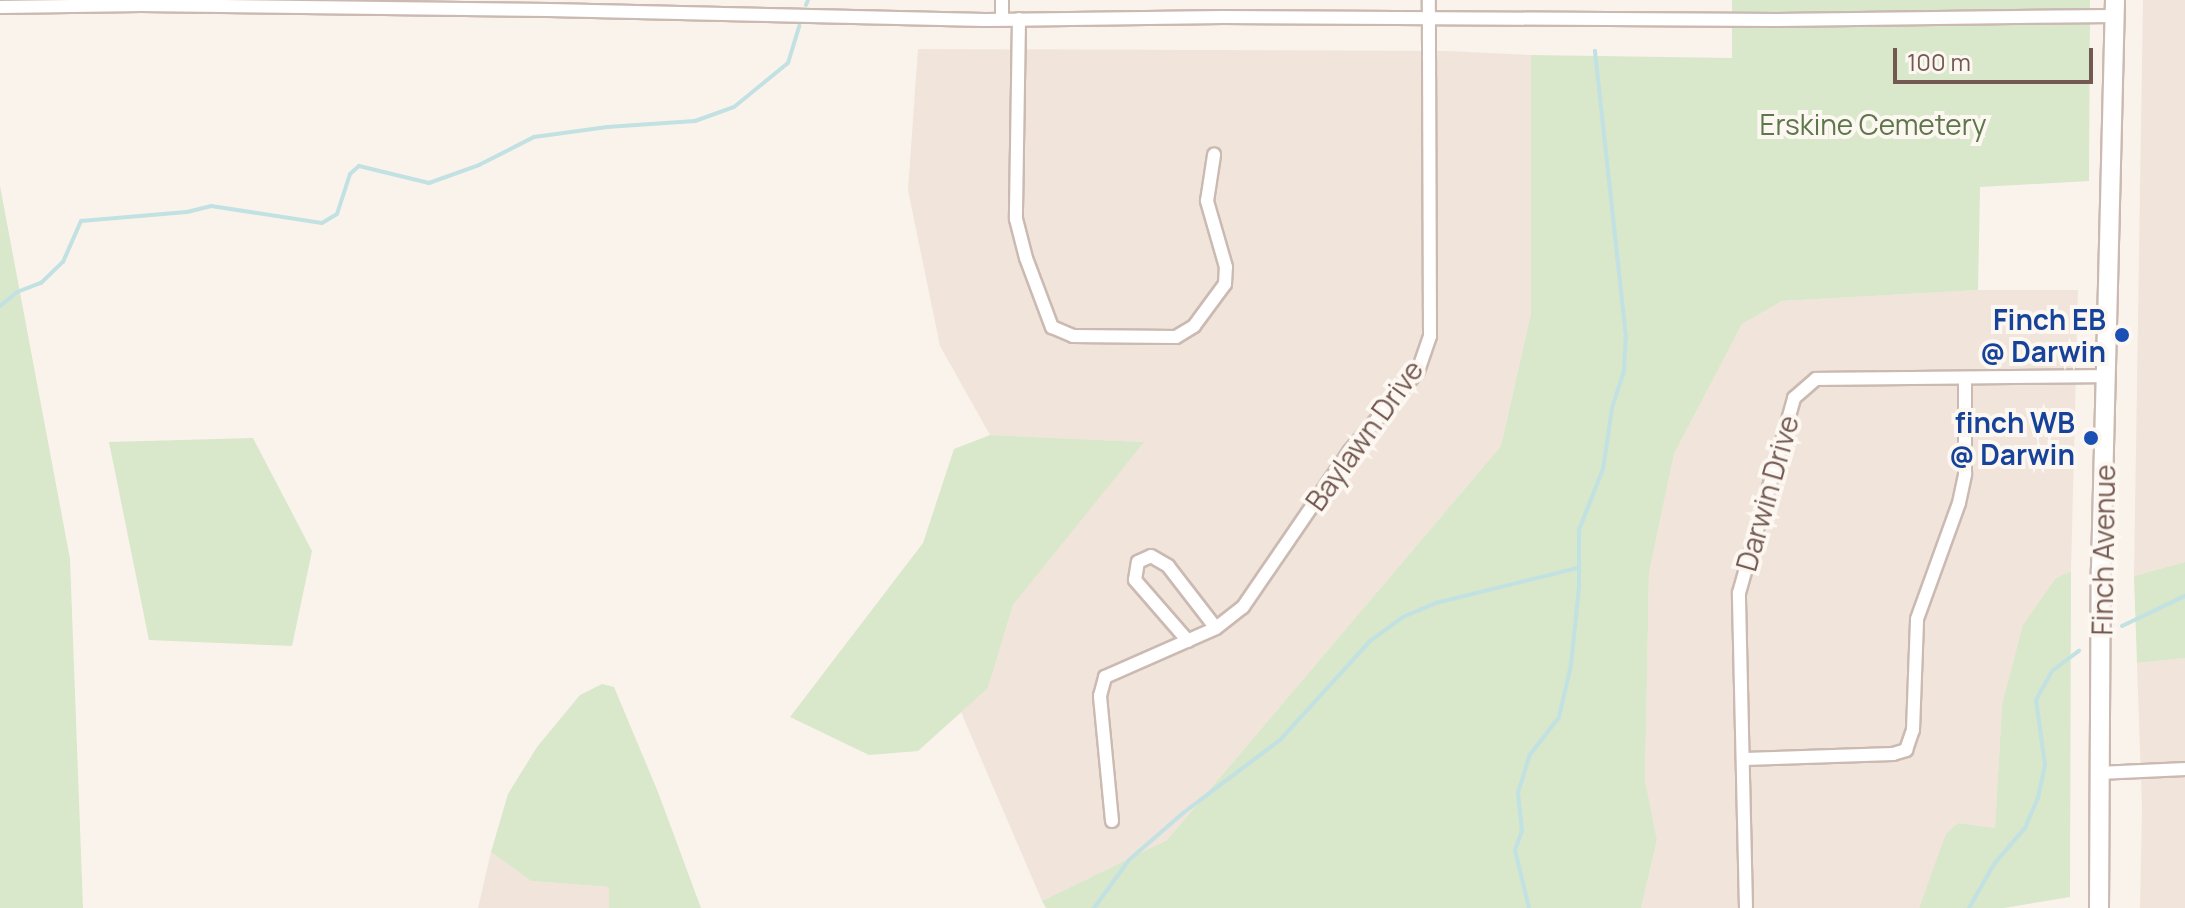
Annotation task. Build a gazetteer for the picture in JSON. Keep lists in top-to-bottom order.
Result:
{
  "streets": {
    "main road": ["Finch Avenue"],
    "street": ["Baylawn Drive", "Darwin Drive"]
  },
  "crossings": [
    ["Darwin Drive", "Finch Avenue"]
  ],
  "parks": ["Erskine Cemetery"],
  "places": ["Finch EB @ Darwin", "finch WB @ Darwin"],
  "scale_bar": "100 m"
}
